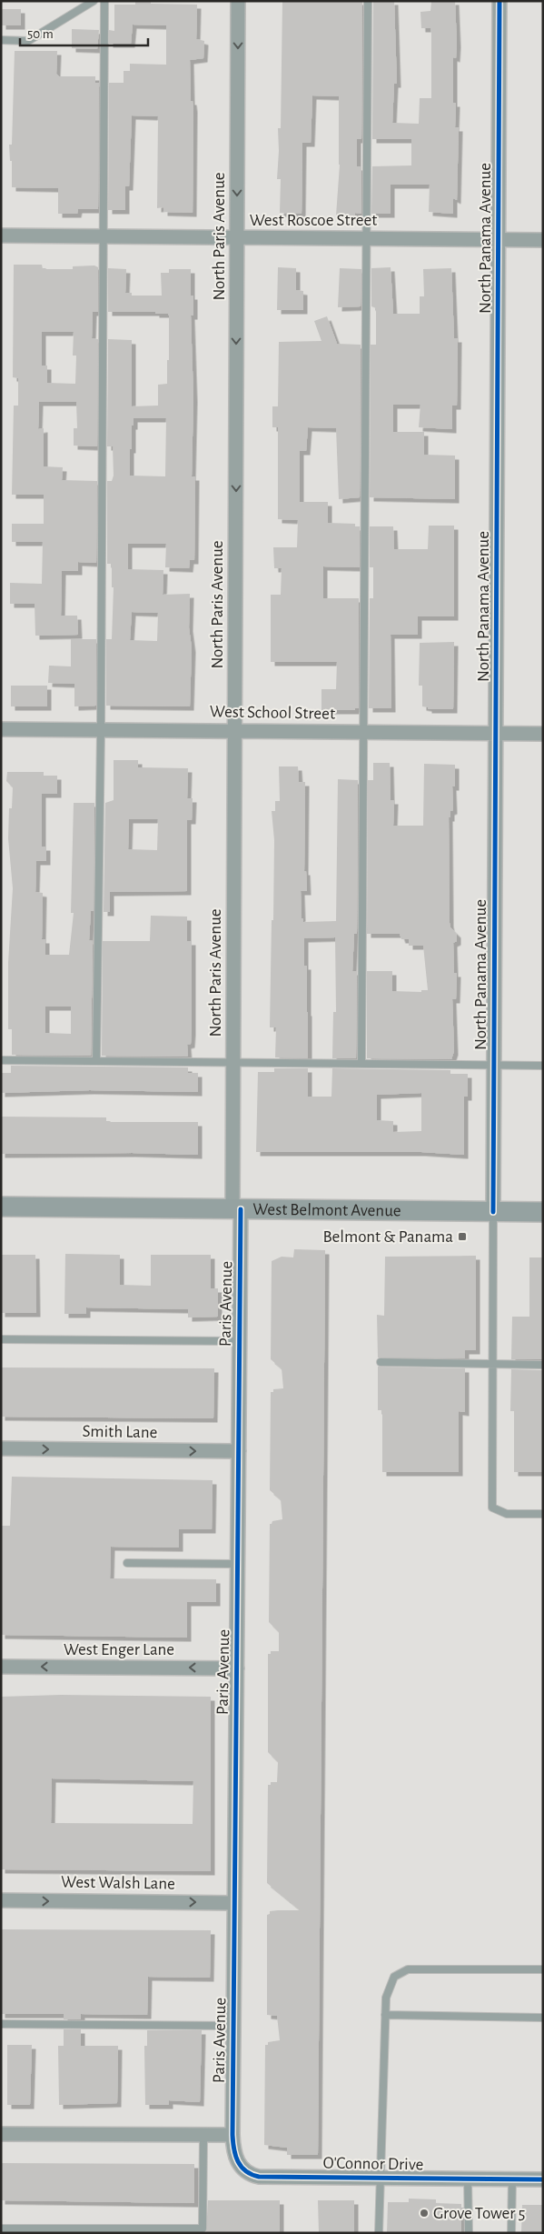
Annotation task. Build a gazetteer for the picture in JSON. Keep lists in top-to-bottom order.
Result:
{
  "streets": {
    "main road": ["West Belmont Avenue"],
    "street": [
      "West Roscoe Street",
      "North Paris Avenue",
      "North Panama Avenue",
      "West School Street",
      "Paris Avenue",
      "Smith Lane",
      "West Enger Lane",
      "West Walsh Lane",
      "O'Connor Drive"
    ]
  },
  "crossings": [
    ["West Roscoe Street", "North Paris Avenue"],
    ["West Roscoe Street", "North Panama Avenue"],
    ["North Paris Avenue", "West School Street"],
    ["North Paris Avenue", "West Belmont Avenue"],
    ["North Paris Avenue", "Paris Avenue"],
    ["North Panama Avenue", "West School Street"],
    ["North Panama Avenue", "West Belmont Avenue"],
    ["West Belmont Avenue", "Paris Avenue"],
    ["Paris Avenue", "Smith Lane"],
    ["Paris Avenue", "West Enger Lane"],
    ["Paris Avenue", "West Walsh Lane"],
    ["Paris Avenue", "O'Connor Drive"]
  ],
  "one_way": [
    "North Paris Avenue",
    "Smith Lane",
    "West Enger Lane",
    "West Walsh Lane"
  ],
  "places": {
    "transit": ["Belmont & Panama"],
    "other": ["Grove Tower 5"]
  },
  "scale_bar": "50 m"
}
